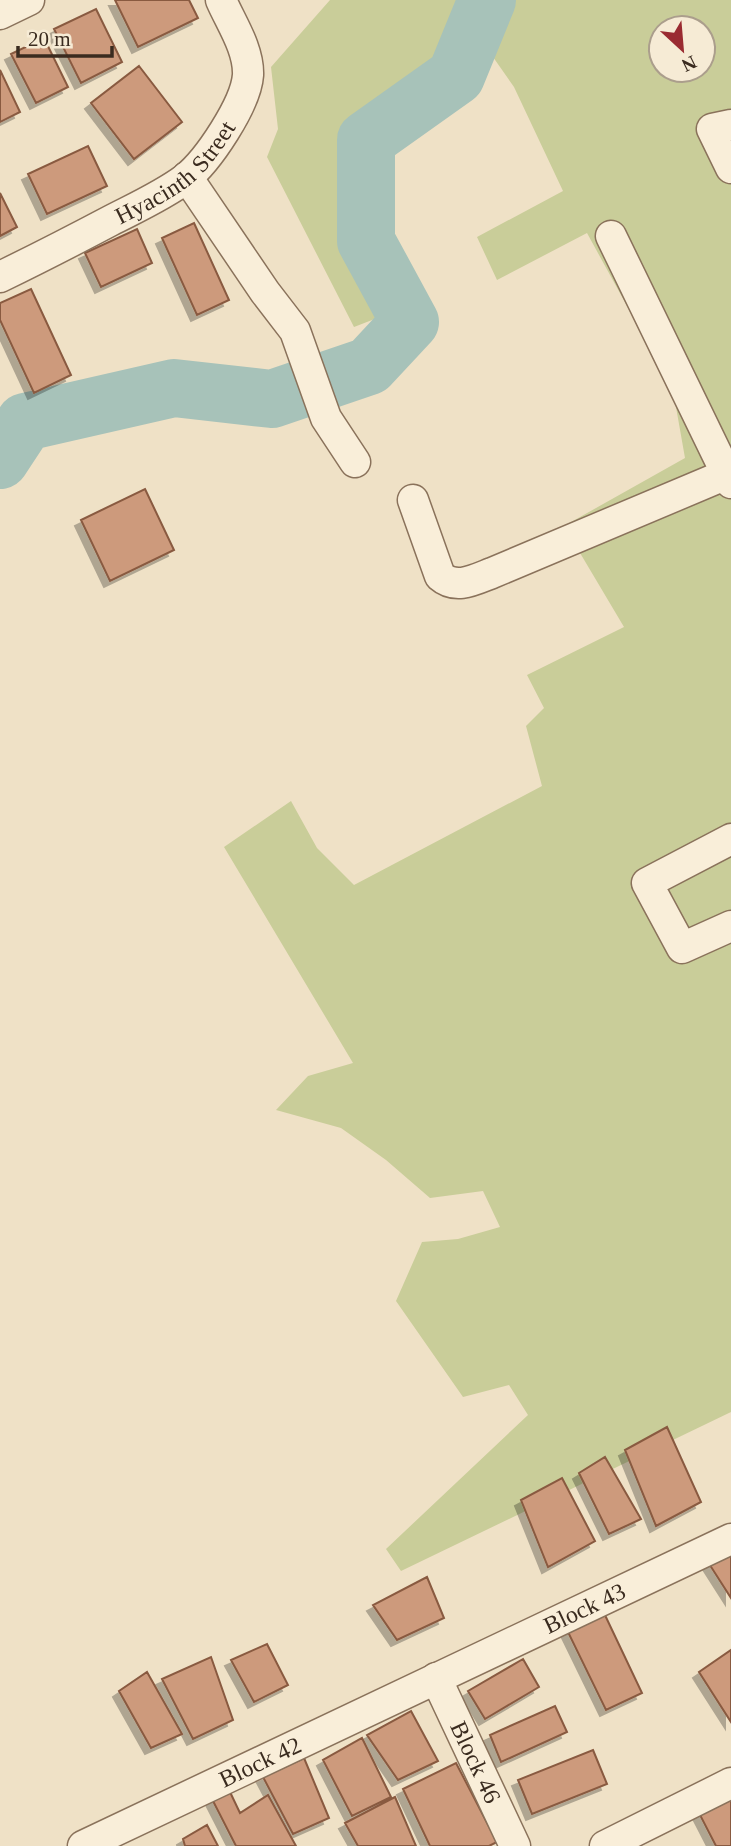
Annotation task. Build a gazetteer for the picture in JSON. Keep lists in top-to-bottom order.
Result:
{
  "streets": {
    "street": [
      "Hyacinth Street",
      "Block 43",
      "Block 42",
      "Block 46"
    ]
  },
  "crossings": [
    ["Block 43", "Block 42"],
    ["Block 43", "Block 46"],
    ["Block 42", "Block 46"]
  ],
  "scale_bar": "20 m",
  "north": "bottom right"
}
